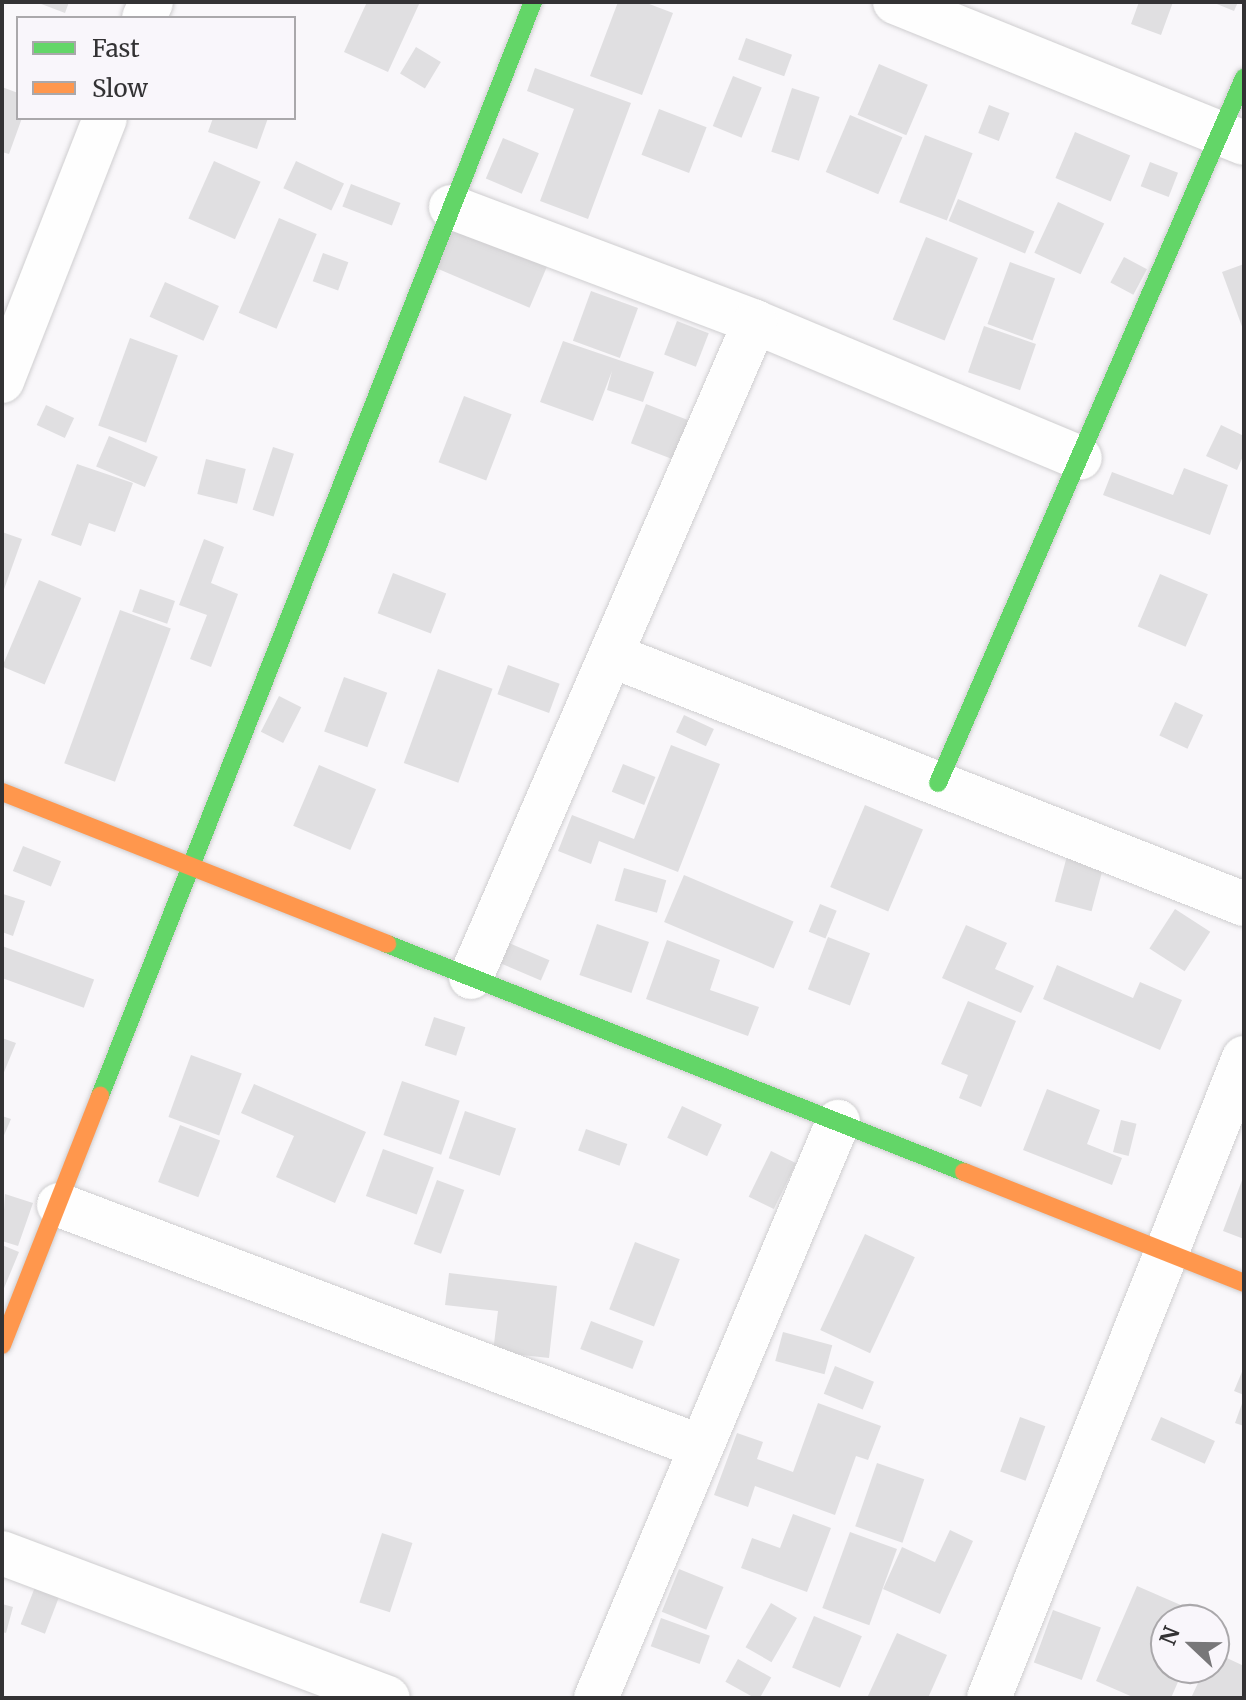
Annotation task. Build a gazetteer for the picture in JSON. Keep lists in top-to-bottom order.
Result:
{
  "legend": ["Fast", "Slow"],
  "north": "left"
}
